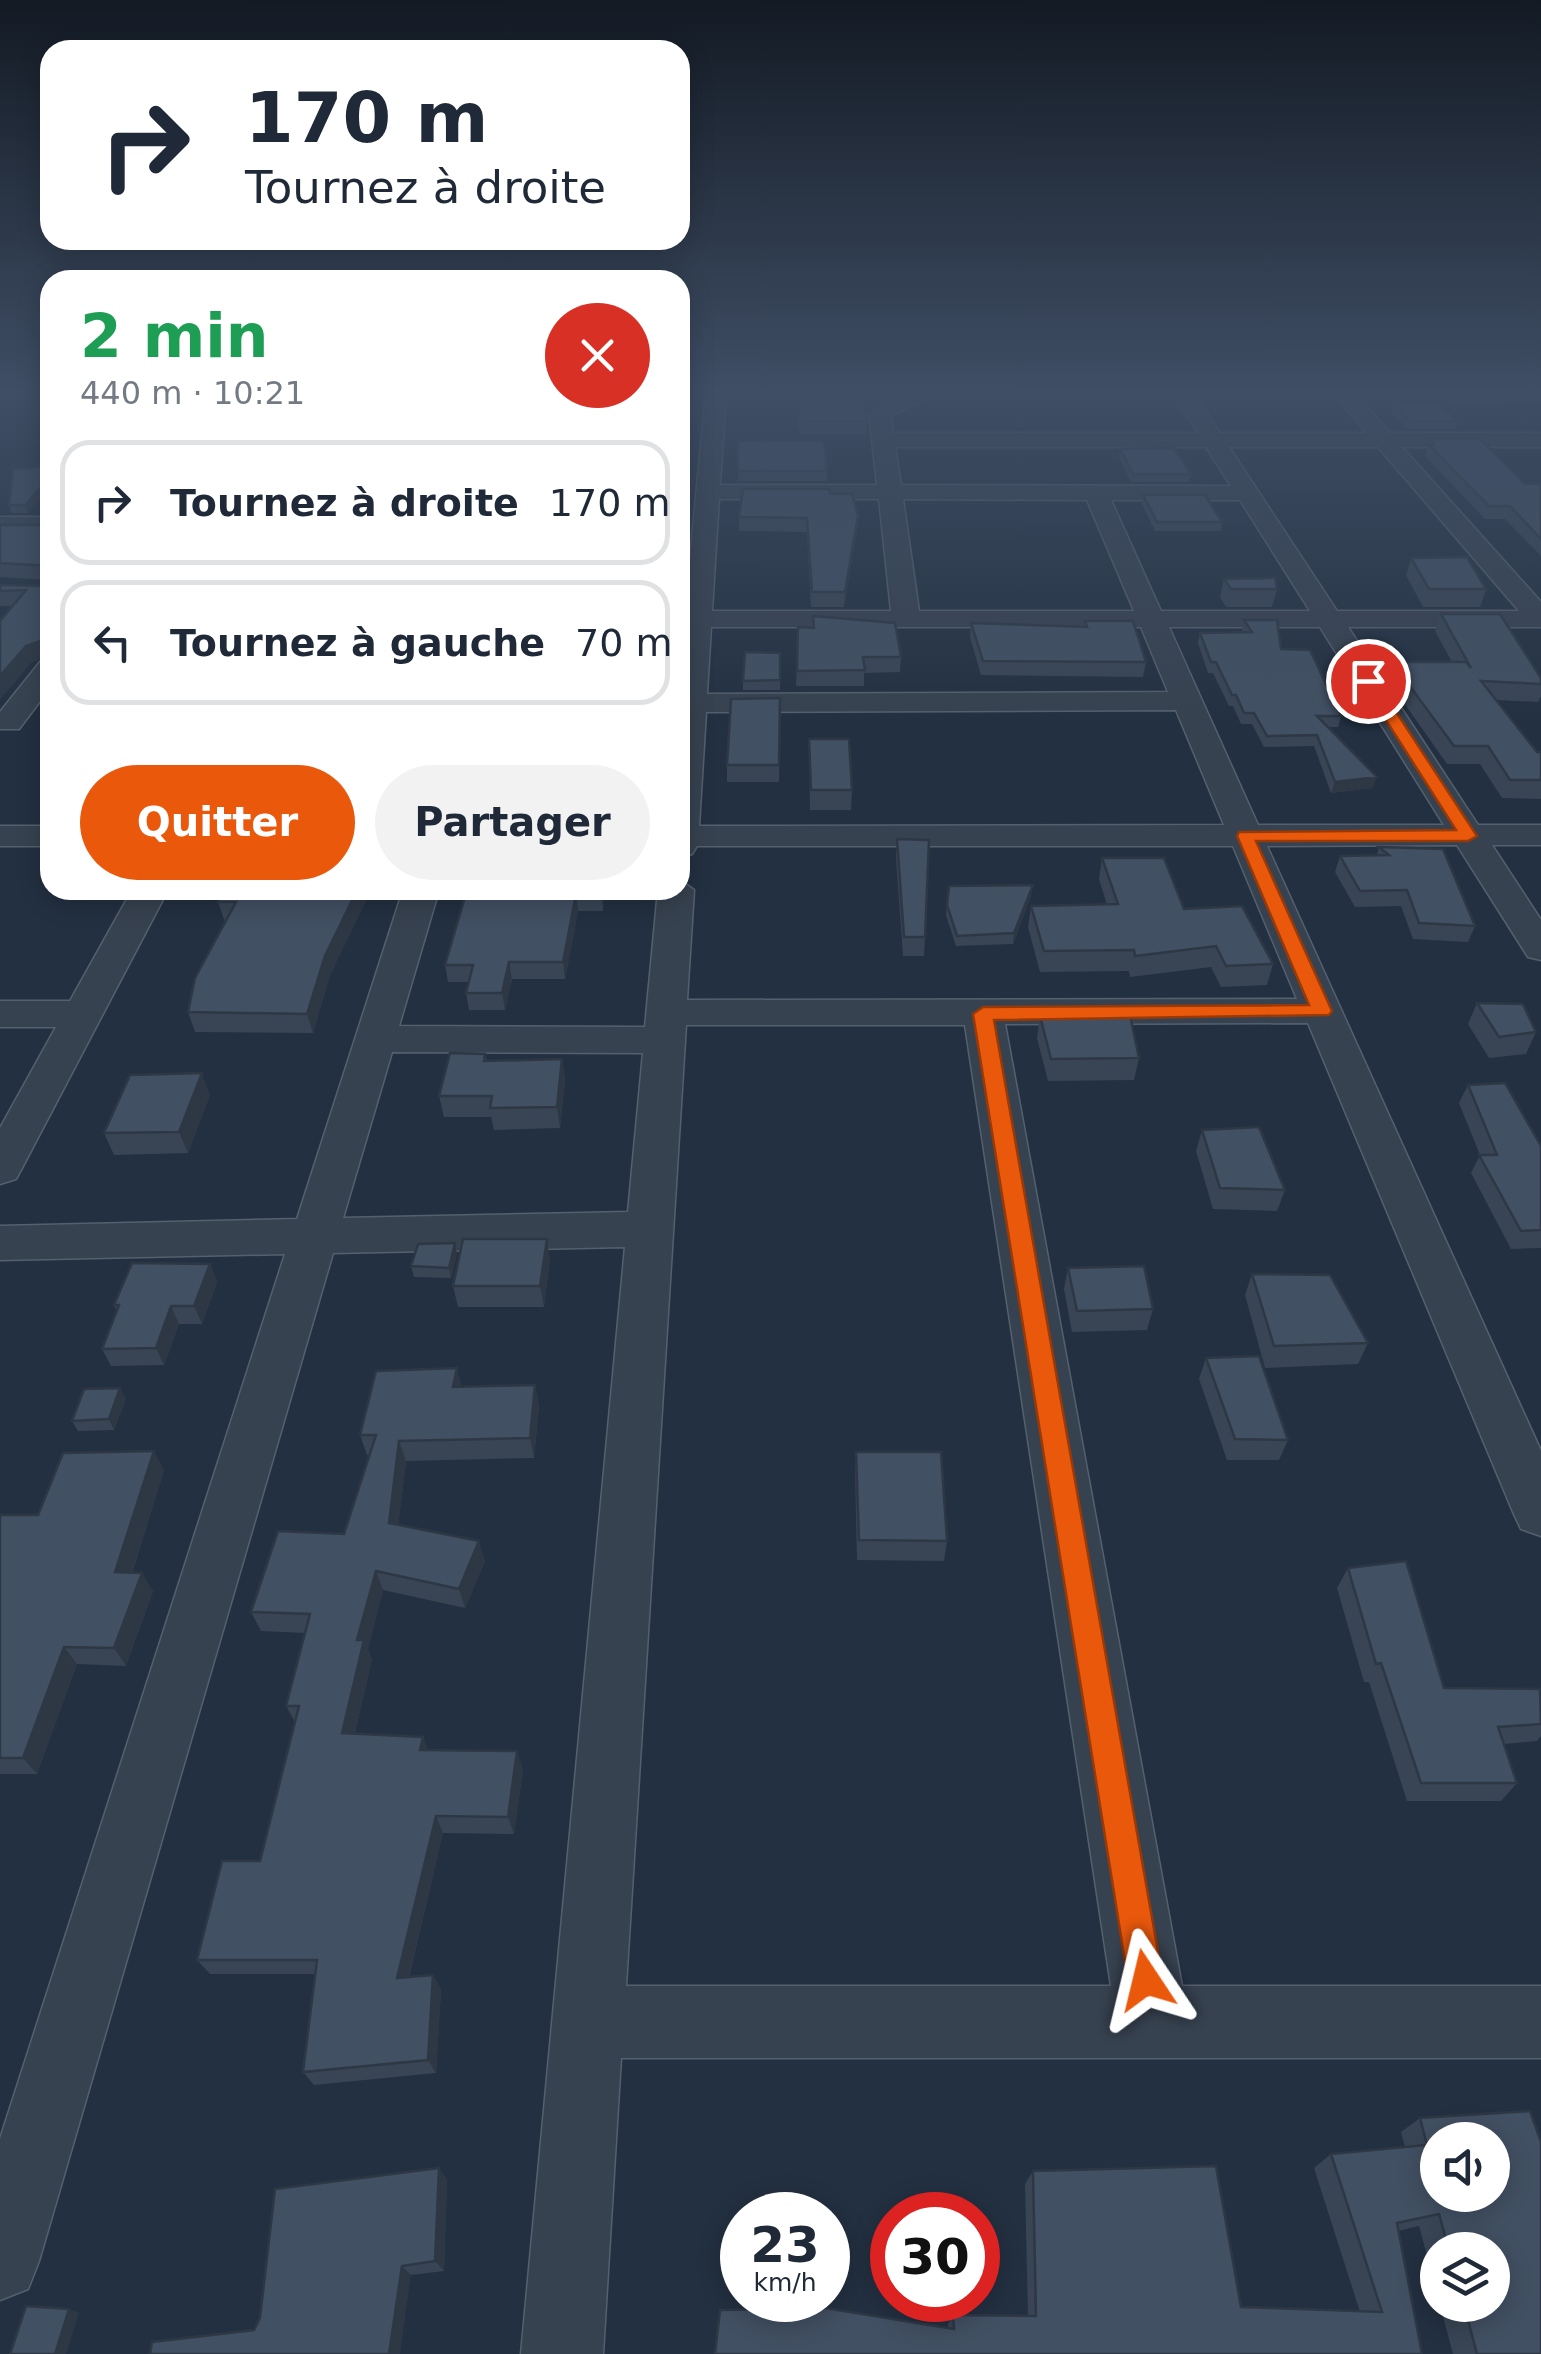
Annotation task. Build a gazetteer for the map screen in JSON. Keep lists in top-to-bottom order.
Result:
{
  "page": {
    "turn": ["170 m", "Tournez à droite"],
    "heading": ["2 min", "440 m · 10:21"],
    "list": [
      {
        "name": "Tournez à droite",
        "value": "170 m"
      },
      {
        "name": "Tournez à gauche",
        "value": "70 m"
      }
    ],
    "buttons": ["Quitter", "Partager"],
    "speed": "23 km/h",
    "limit": "30"
  }
}
